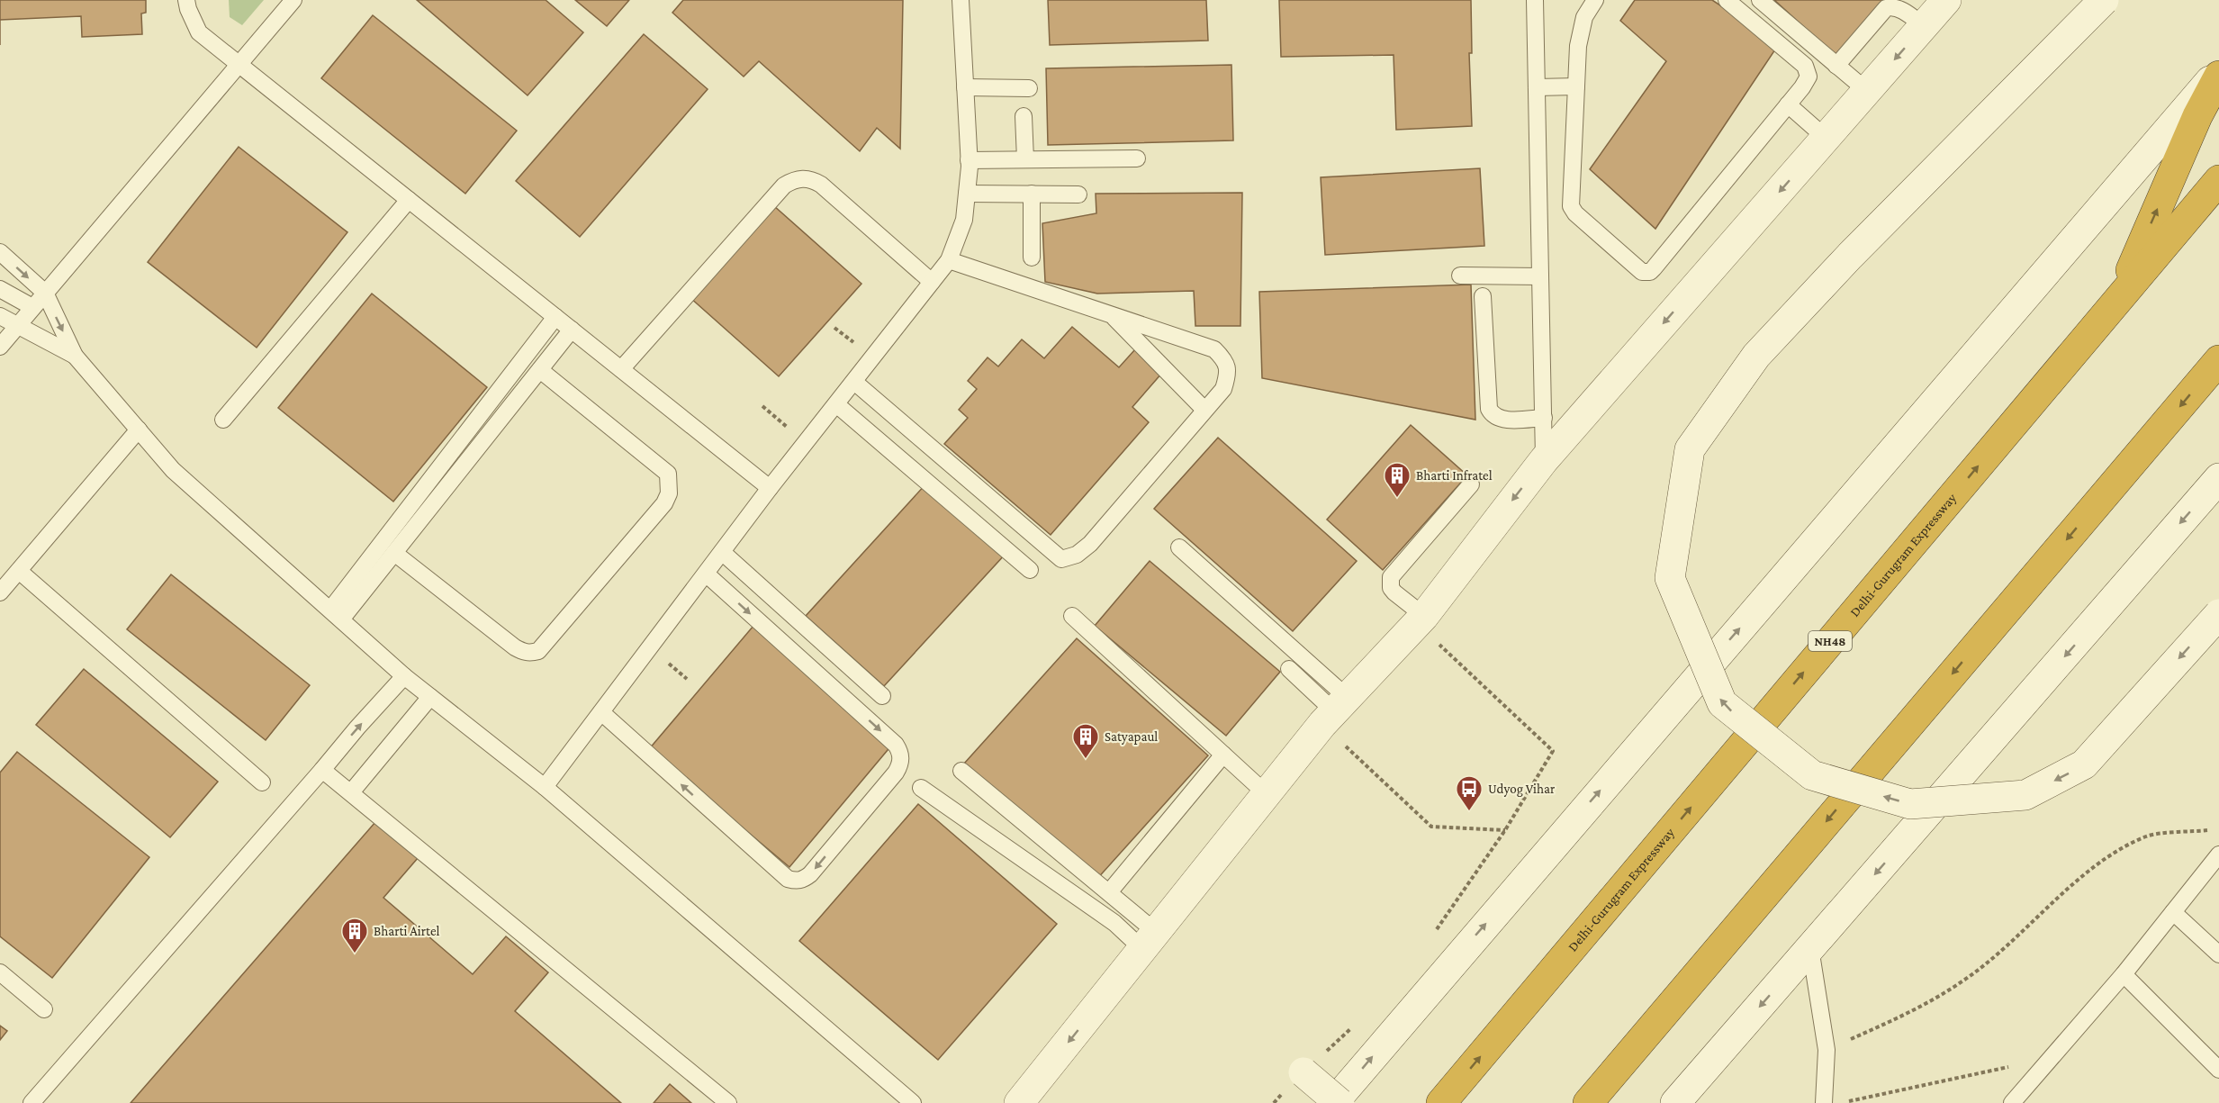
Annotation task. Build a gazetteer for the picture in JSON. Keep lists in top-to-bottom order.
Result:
{
  "streets": {
    "highway": ["Delhi-Gurugram Expressway", "NH48"]
  },
  "places": {
    "building": ["Bharti Infratel", "Satyapaul", "Bharti Airtel"],
    "bus stop": ["Udyog Vihar"]
  }
}
